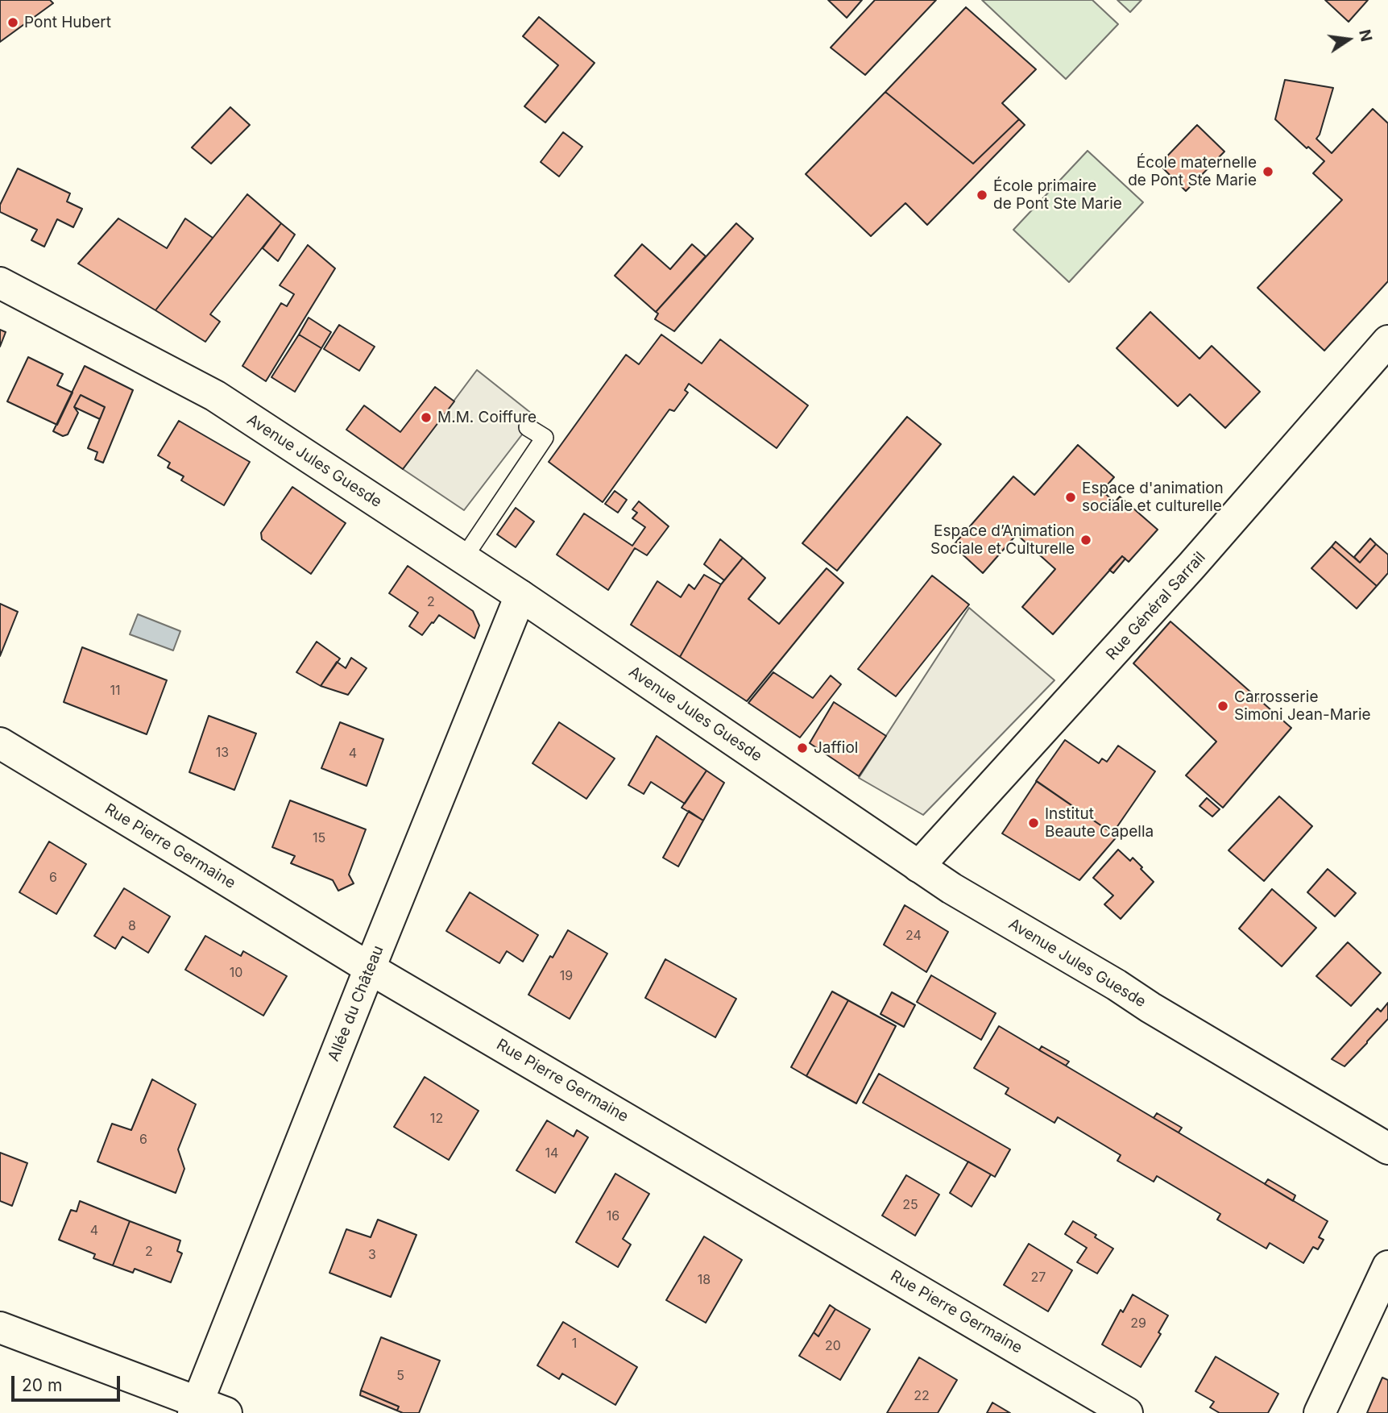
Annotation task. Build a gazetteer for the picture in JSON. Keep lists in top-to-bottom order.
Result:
{
  "streets": {
    "street": [
      "Avenue Jules Guesde",
      "Rue Général Sarrail",
      "Rue Pierre Germaine",
      "Allée du Château"
    ]
  },
  "crossings": [
    ["Avenue Jules Guesde", "Rue Général Sarrail"],
    ["Avenue Jules Guesde", "Allée du Château"],
    ["Rue Pierre Germaine", "Allée du Château"]
  ],
  "places": [
    "Pont Hubert",
    "École maternelle de Pont Ste Marie",
    "École primaire de Pont Ste Marie",
    "M.M. Coiffure",
    "Espace d'animation sociale et culturelle",
    "Espace d’Animation Sociale et Culturelle",
    "Carrosserie Simoni Jean-Marie",
    "Jaffiol",
    "Institut Beaute Capella"
  ],
  "house_numbers": [
    "2",
    "11",
    "13",
    "4",
    "15",
    "6",
    "8",
    "24",
    "10",
    "19",
    "12",
    "6",
    "14",
    "25",
    "16",
    "4",
    "2",
    "3",
    "27",
    "18",
    "29",
    "1",
    "20",
    "5",
    "22"
  ],
  "scale_bar": "20 m",
  "north": "right"
}
